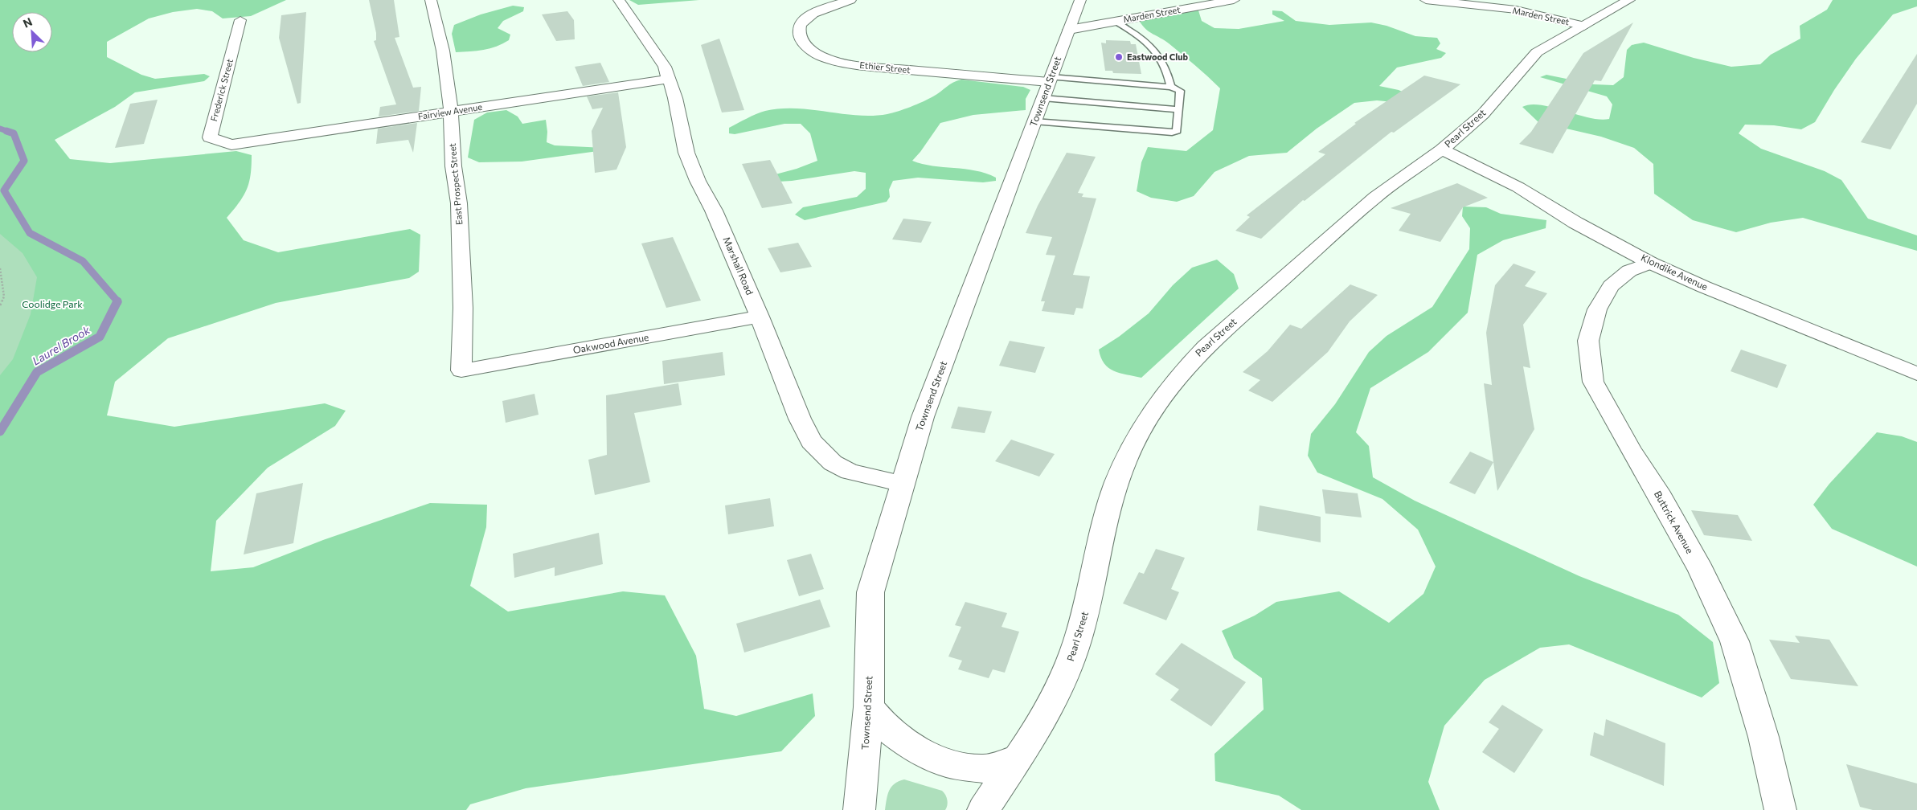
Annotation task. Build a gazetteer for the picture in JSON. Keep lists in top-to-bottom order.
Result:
{
  "streets": {
    "street": [
      "Marden Street",
      "Ethier Street",
      "Frederick Street",
      "Townsend Street",
      "Fairview Avenue",
      "Pearl Street",
      "East Prospect Street",
      "Marshall Road",
      "Klondike Avenue",
      "Oakwood Avenue",
      "Buttrick Avenue"
    ]
  },
  "crossings": [
    ["Marden Street", "Townsend Street"],
    ["Marden Street", "Pearl Street"],
    ["Ethier Street", "Townsend Street"],
    ["Frederick Street", "Fairview Avenue"],
    ["Townsend Street", "Marshall Road"],
    ["Fairview Avenue", "East Prospect Street"],
    ["Fairview Avenue", "Marshall Road"],
    ["Pearl Street", "Klondike Avenue"],
    ["East Prospect Street", "Oakwood Avenue"],
    ["Marshall Road", "Oakwood Avenue"],
    ["Klondike Avenue", "Buttrick Avenue"]
  ],
  "water": ["Laurel Brook"],
  "parks": ["Coolidge Park"],
  "places": ["Eastwood Club"],
  "north": "top left"
}
